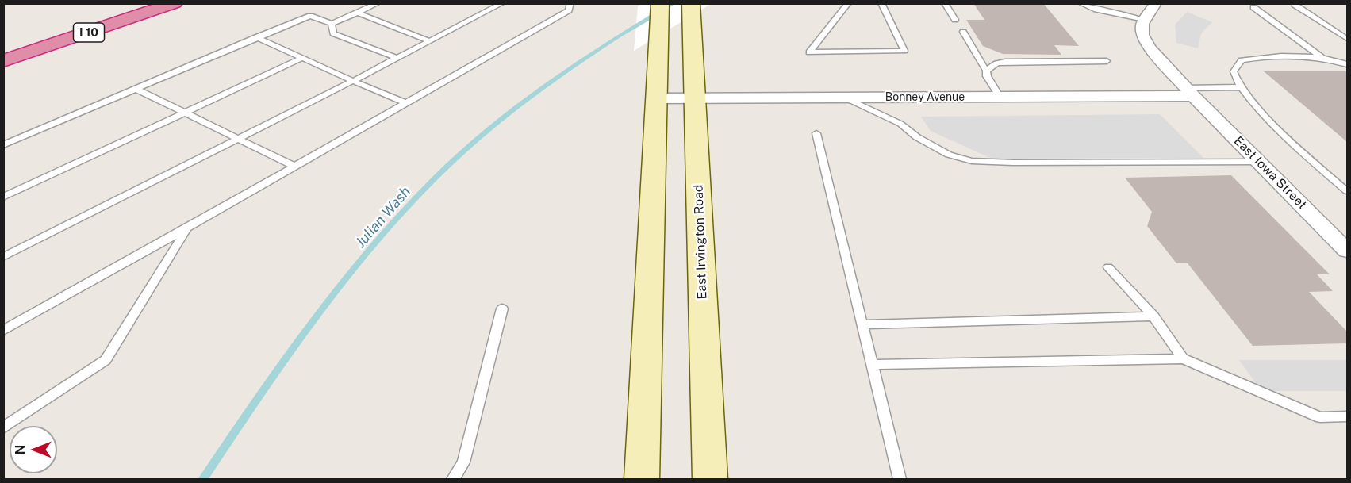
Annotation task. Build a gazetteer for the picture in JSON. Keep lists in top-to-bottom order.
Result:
{
  "streets": {
    "highway": ["I 10"],
    "main road": ["East Irvington Road"],
    "street": ["Bonney Avenue", "East Iowa Street"]
  },
  "crossings": [
    ["Bonney Avenue", "East Iowa Street"],
    ["Bonney Avenue", "East Irvington Road"]
  ],
  "water": ["Julian Wash"],
  "north": "left"
}
